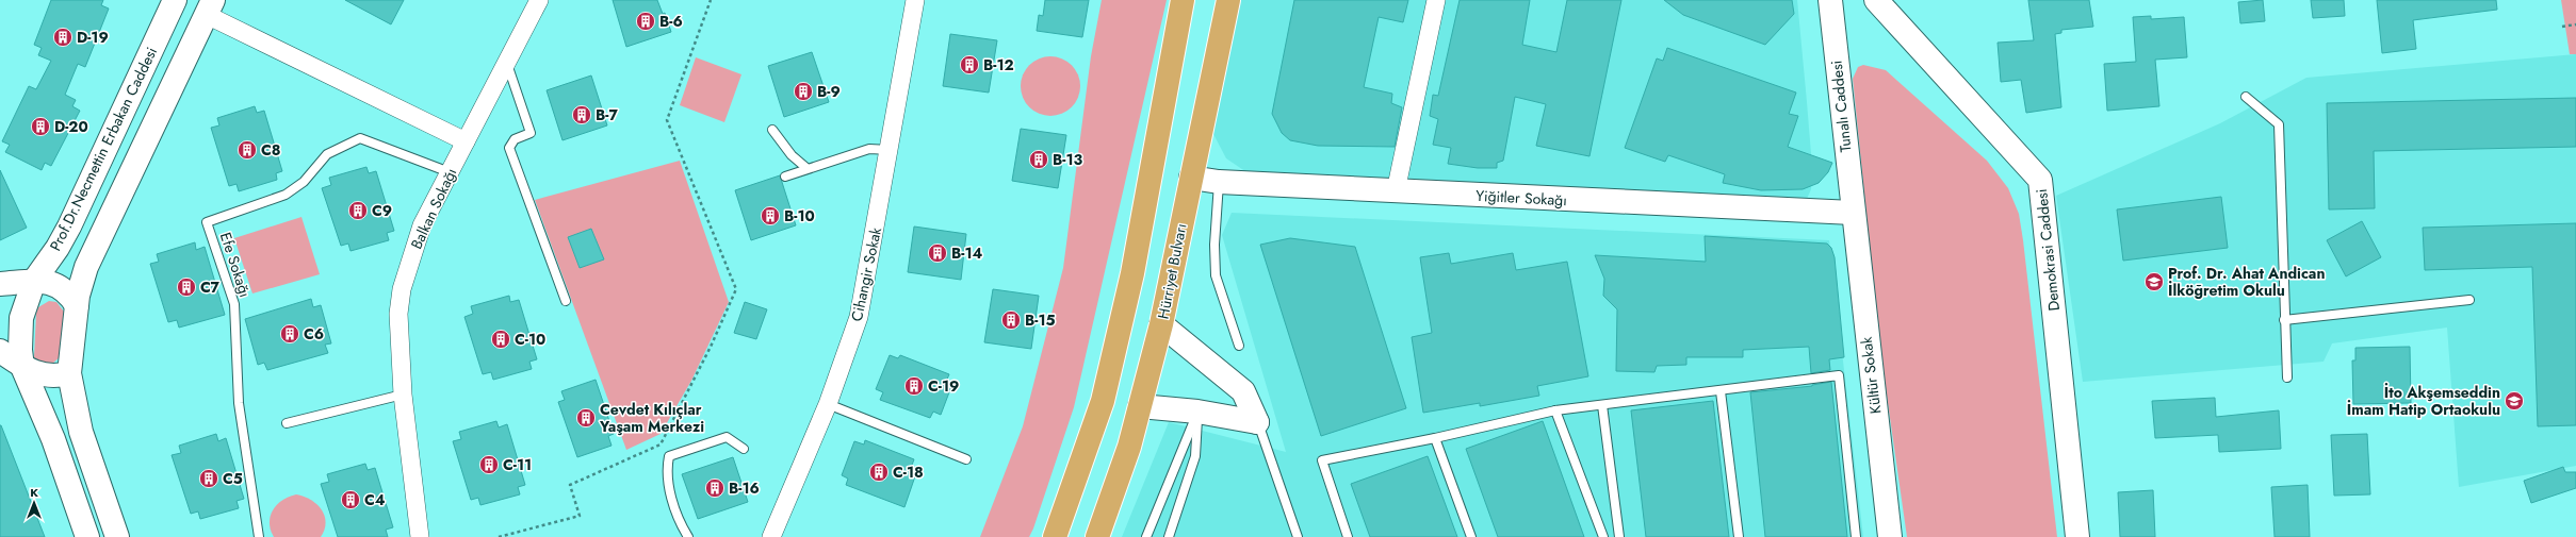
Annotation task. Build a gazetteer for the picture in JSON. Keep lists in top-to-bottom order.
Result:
{
  "streets": {
    "main road": ["Hürriyet Bulvarı"],
    "street": [
      "Tunalı Caddesi",
      "Prof.Dr.Necmettin Erbakan Caddesi",
      "Yiğitler Sokağı",
      "Balkan Sokağı",
      "Demokrasi Caddesi",
      "Cihangir Sokak",
      "Kültür Sokak"
    ],
    "lane": ["Efe Sokağı"]
  },
  "crossings": [
    ["Tunalı Caddesi", "Yiğitler Sokağı"],
    ["Tunalı Caddesi", "Kültür Sokak"],
    ["Yiğitler Sokağı", "Hürriyet Bulvarı"],
    ["Yiğitler Sokağı", "Kültür Sokak"],
    ["Balkan Sokağı", "Efe Sokağı"]
  ],
  "places": {
    "building": [
      "B-6",
      "D-19",
      "B-12",
      "B-9",
      "B-7",
      "D-20",
      "C8",
      "B-13",
      "C9",
      "B-10",
      "B-14",
      "C7",
      "B-15",
      "C6",
      "C-10",
      "C-19",
      "Cevdet Kılıçlar Yaşam Merkezi",
      "C-11",
      "C-18",
      "C5",
      "B-16",
      "C4"
    ],
    "school or university": ["Prof. Dr. Ahat Andican İlköğretim Okulu", "İto Akşemseddin İmam Hatip Ortaokulu"]
  },
  "north": "top"
}
